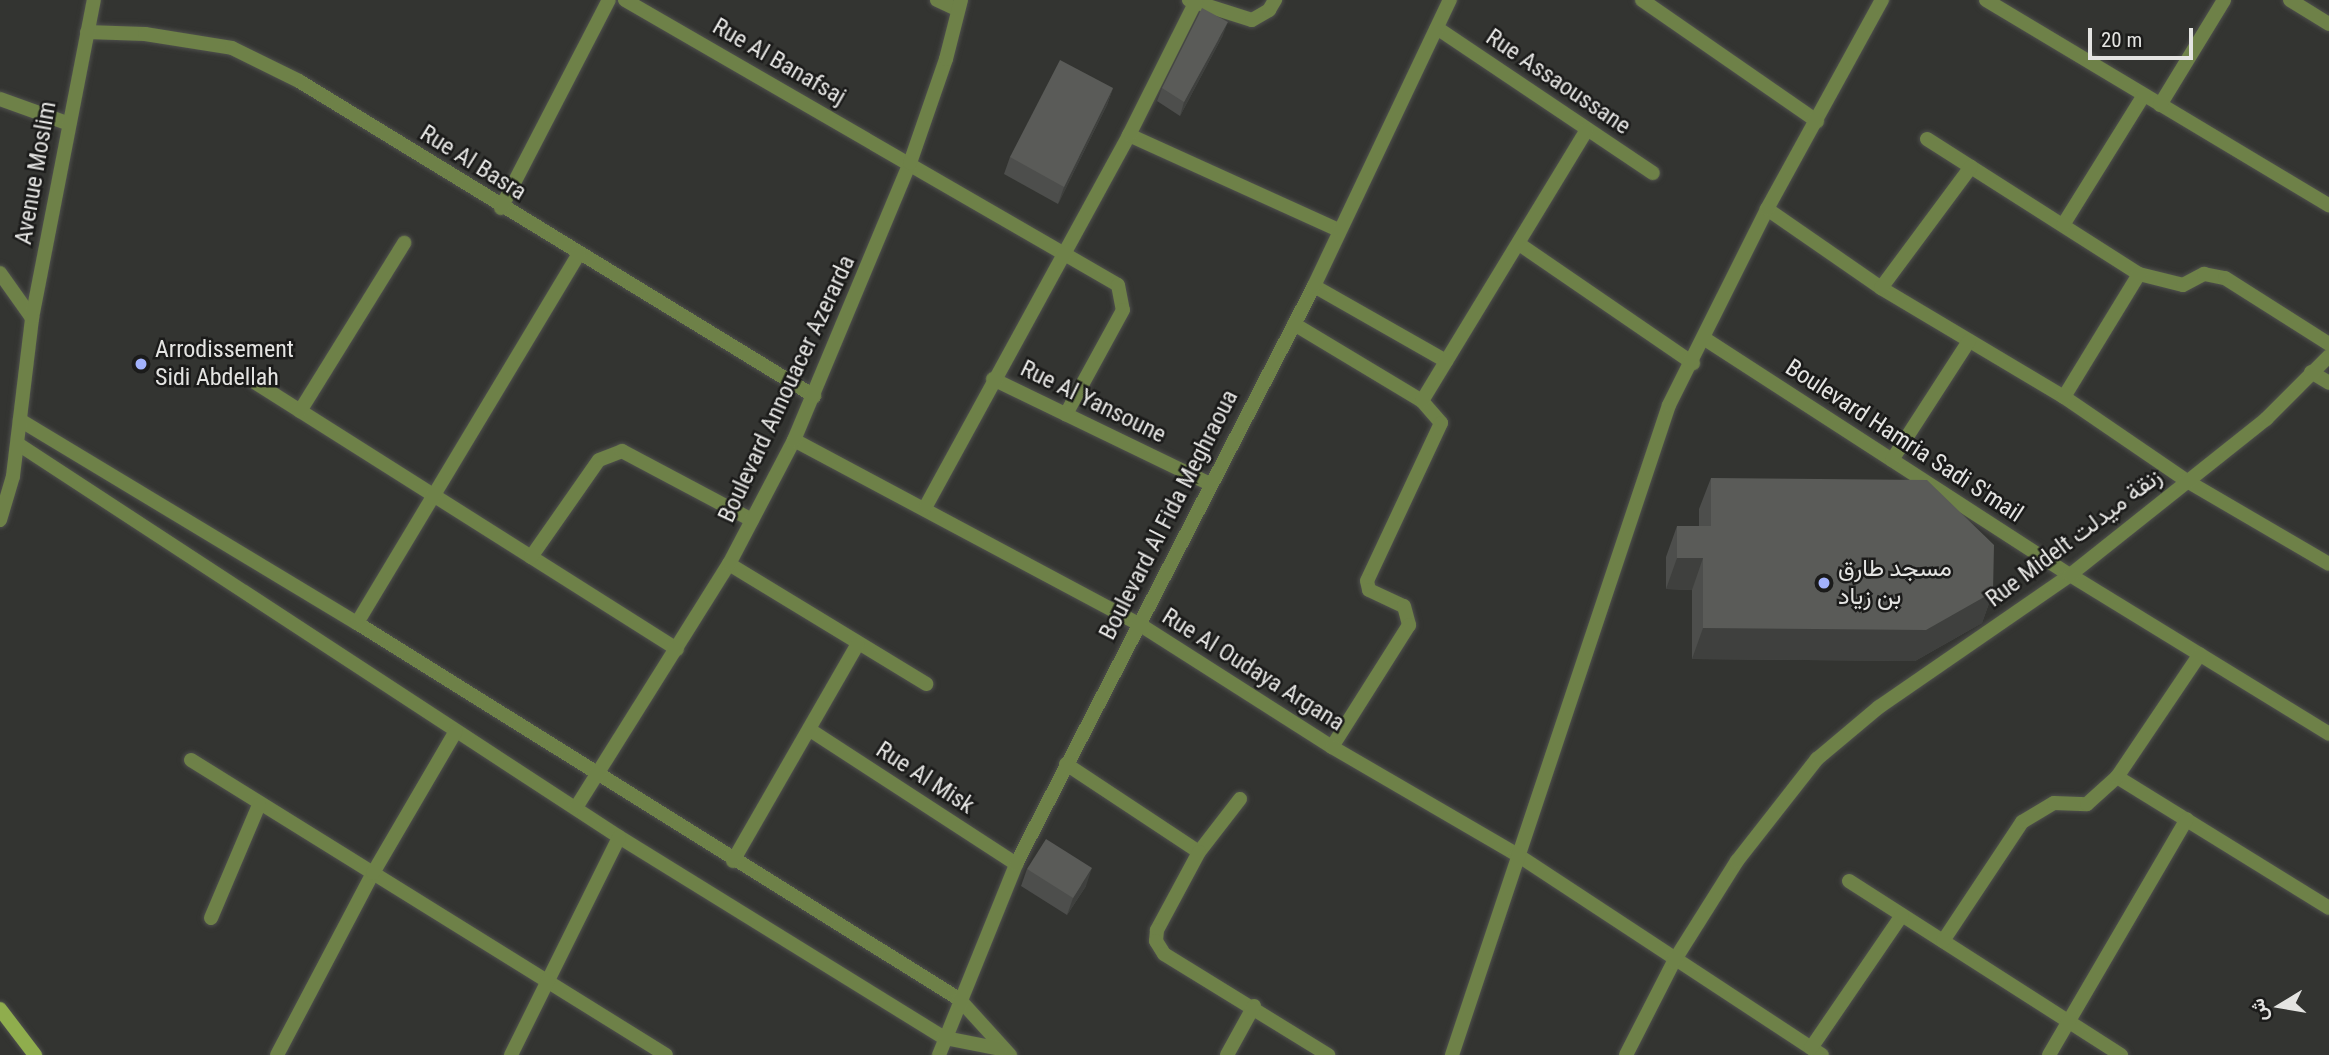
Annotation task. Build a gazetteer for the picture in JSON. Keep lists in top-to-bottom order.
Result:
{
  "streets": {
    "street": [
      "Rue Al Banafsaj",
      "Rue Assaoussane",
      "Rue Al Basra",
      "Avenue Moslim",
      "Boulevard Annouacer Azerarda",
      "Rue Al Yansoune",
      "Boulevard Hamria Sadi S'mail",
      "Boulevard Al Fida Meghraoua",
      "Rue Midelt زنقة ميدلت",
      "Rue Al Oudaya Argana",
      "Rue Al Misk"
    ]
  },
  "crossings": [
    ["Rue Al Banafsaj", "Boulevard Annouacer Azerarda"],
    ["Rue Assaoussane", "Boulevard Al Fida Meghraoua"],
    ["Rue Al Basra", "Avenue Moslim"],
    ["Rue Al Basra", "Boulevard Annouacer Azerarda"],
    ["Boulevard Annouacer Azerarda", "Rue Al Oudaya Argana"],
    ["Rue Al Yansoune", "Boulevard Al Fida Meghraoua"],
    ["Boulevard Hamria Sadi S'mail", "Rue Midelt زنقة ميدلت"],
    ["Boulevard Al Fida Meghraoua", "Rue Al Oudaya Argana"],
    ["Boulevard Al Fida Meghraoua", "Rue Al Misk"],
    ["Rue Midelt زنقة ميدلت", "Rue Al Oudaya Argana"]
  ],
  "places": ["Arrodissement Sidi Abdellah", "مسجد طارق بن زياد"],
  "scale_bar": "20 m",
  "north": "left"
}
